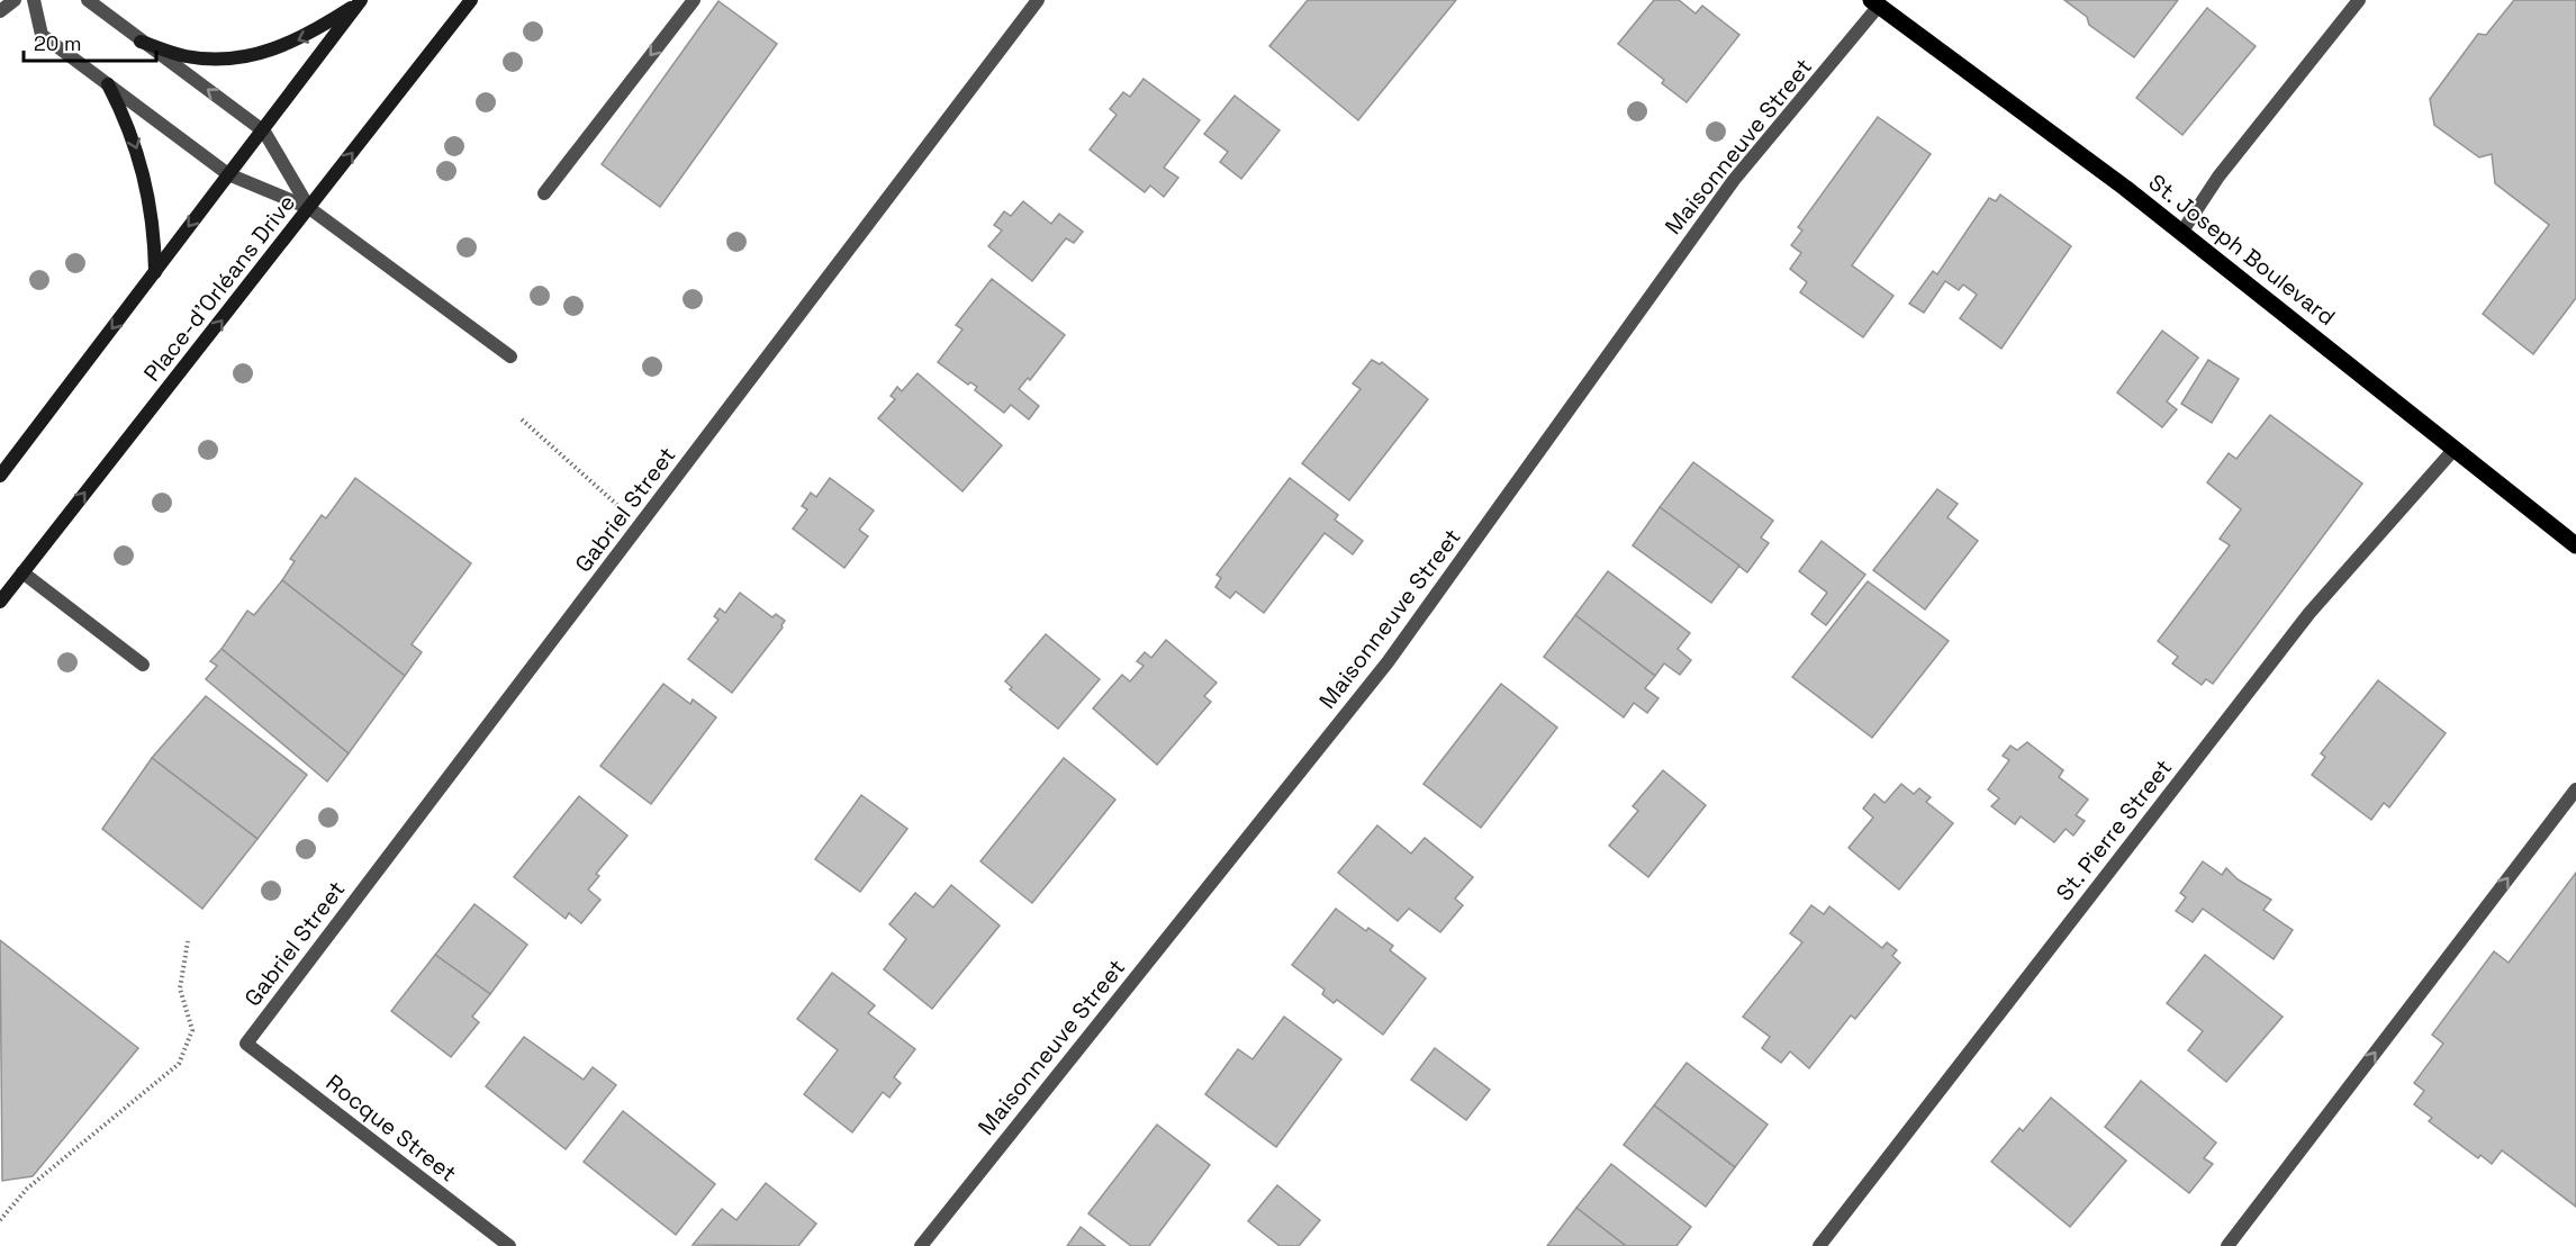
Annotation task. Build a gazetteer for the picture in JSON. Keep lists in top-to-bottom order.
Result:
{
  "streets": {
    "main road": ["St. Joseph Boulevard", "Place-d'Orléans Drive"],
    "street": [
      "Maisonneuve Street",
      "Gabriel Street",
      "St. Pierre Street",
      "Rocque Street"
    ]
  },
  "crossings": [
    ["Maisonneuve Street", "St. Joseph Boulevard"],
    ["St. Joseph Boulevard", "St. Pierre Street"],
    ["Gabriel Street", "Rocque Street"]
  ],
  "scale_bar": "20 m"
}
